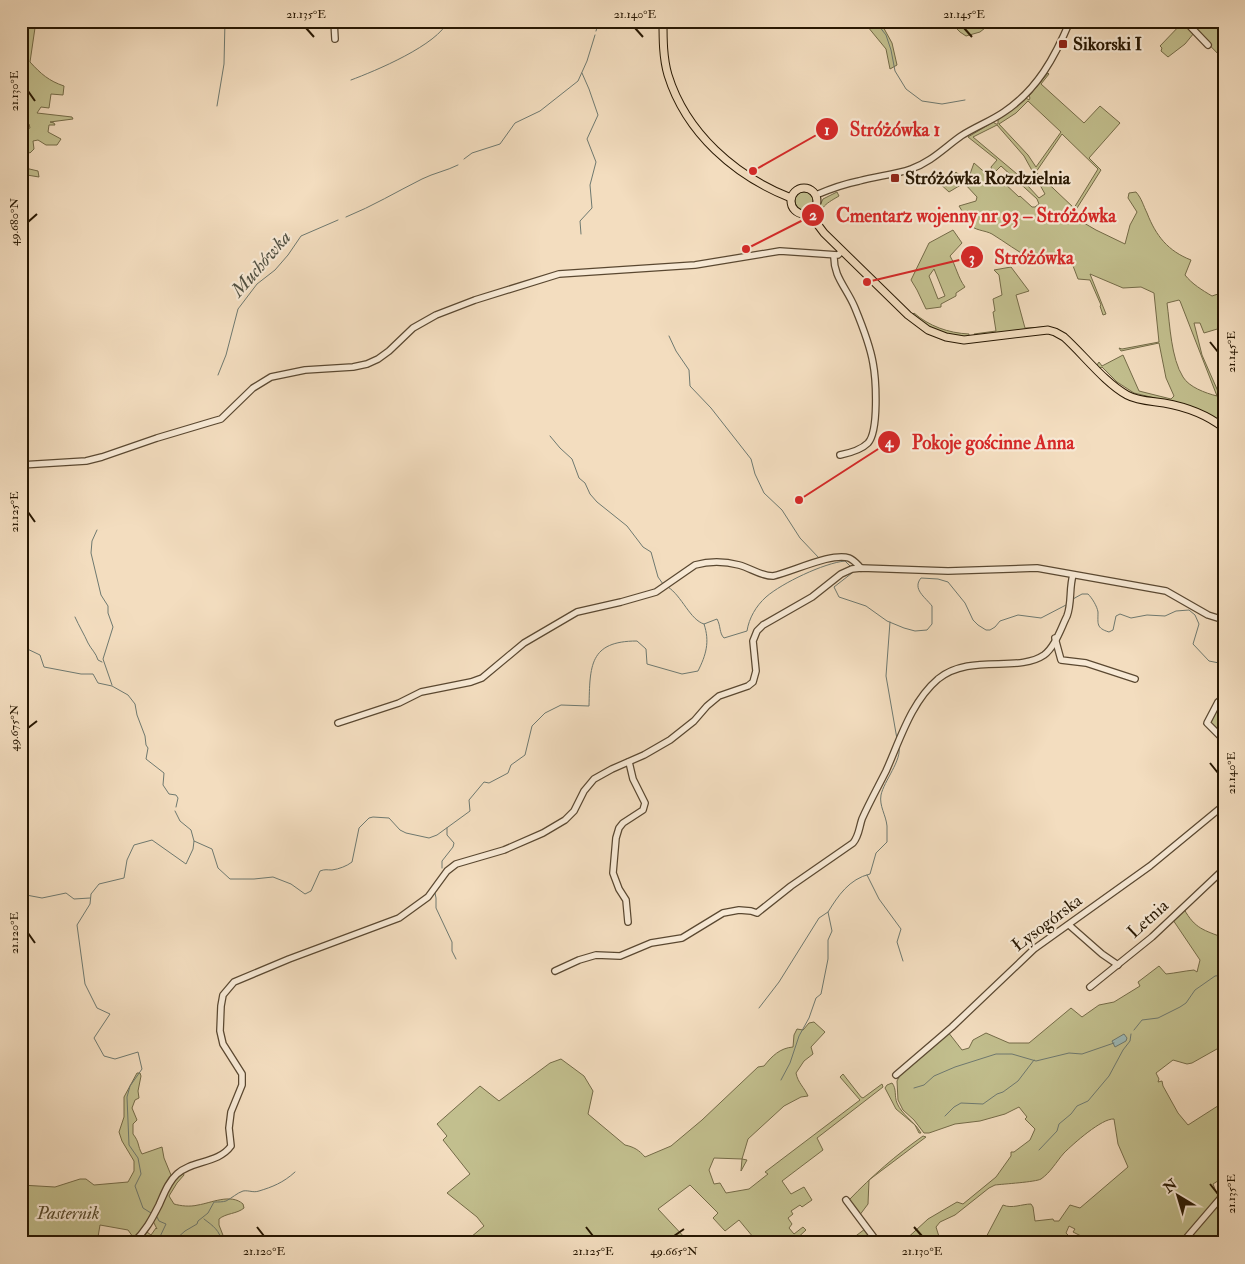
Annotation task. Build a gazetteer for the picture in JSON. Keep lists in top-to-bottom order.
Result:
{
  "streets": {
    "street": ["Letnia", "Łysogórska"]
  },
  "water": ["Muchówka"],
  "parks": ["Pasternik"],
  "places": {
    "transit": ["Sikorski I", "Stróżówka Rozdzielnia"],
    "other": [
      "Stróżówka 1",
      "Cmentarz wojenny nr 93 – Stróżówka",
      "Stróżówka",
      "Pokoje gościnne Anna"
    ]
  },
  "north": "top left",
  "coordinates": [
    "21.135°E",
    "21.140°E",
    "21.145°E",
    "21.130°E",
    "49.680°N",
    "21.125°E",
    "49.675°N",
    "21.120°E",
    "49.665°N"
  ]
}
